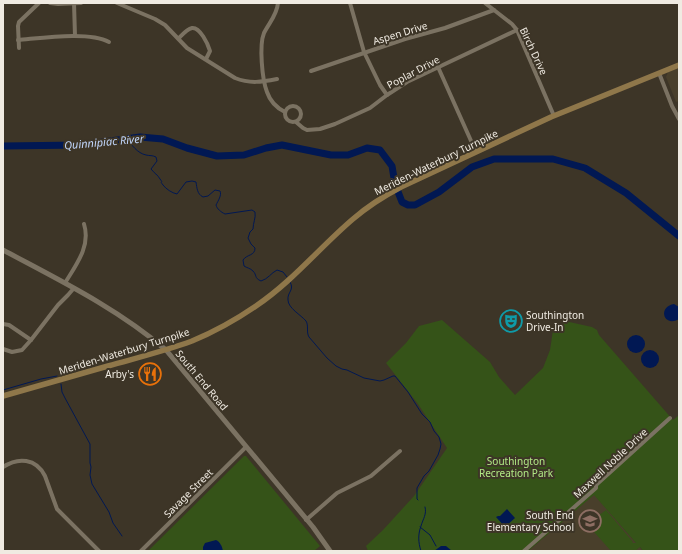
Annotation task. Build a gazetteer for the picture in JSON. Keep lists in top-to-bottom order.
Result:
{
  "streets": {
    "main road": ["Meriden-Waterbury Turnpike"],
    "street": [
      "Aspen Drive",
      "Birch Drive",
      "Poplar Drive",
      "South End Road",
      "Maxwell Noble Drive",
      "Savage Street"
    ]
  },
  "crossings": [
    ["Aspen Drive", "Birch Drive"],
    ["Birch Drive", "Poplar Drive"],
    ["Birch Drive", "Meriden-Waterbury Turnpike"],
    ["Meriden-Waterbury Turnpike", "South End Road"],
    ["South End Road", "Savage Street"]
  ],
  "water": ["Quinnipiac River"],
  "parks": ["Southington Recreation Park"],
  "places": {
    "theatre": ["Southington Drive-In"],
    "restaurant": ["Arby's"],
    "school or university": ["South End Elementary School"]
  }
}
